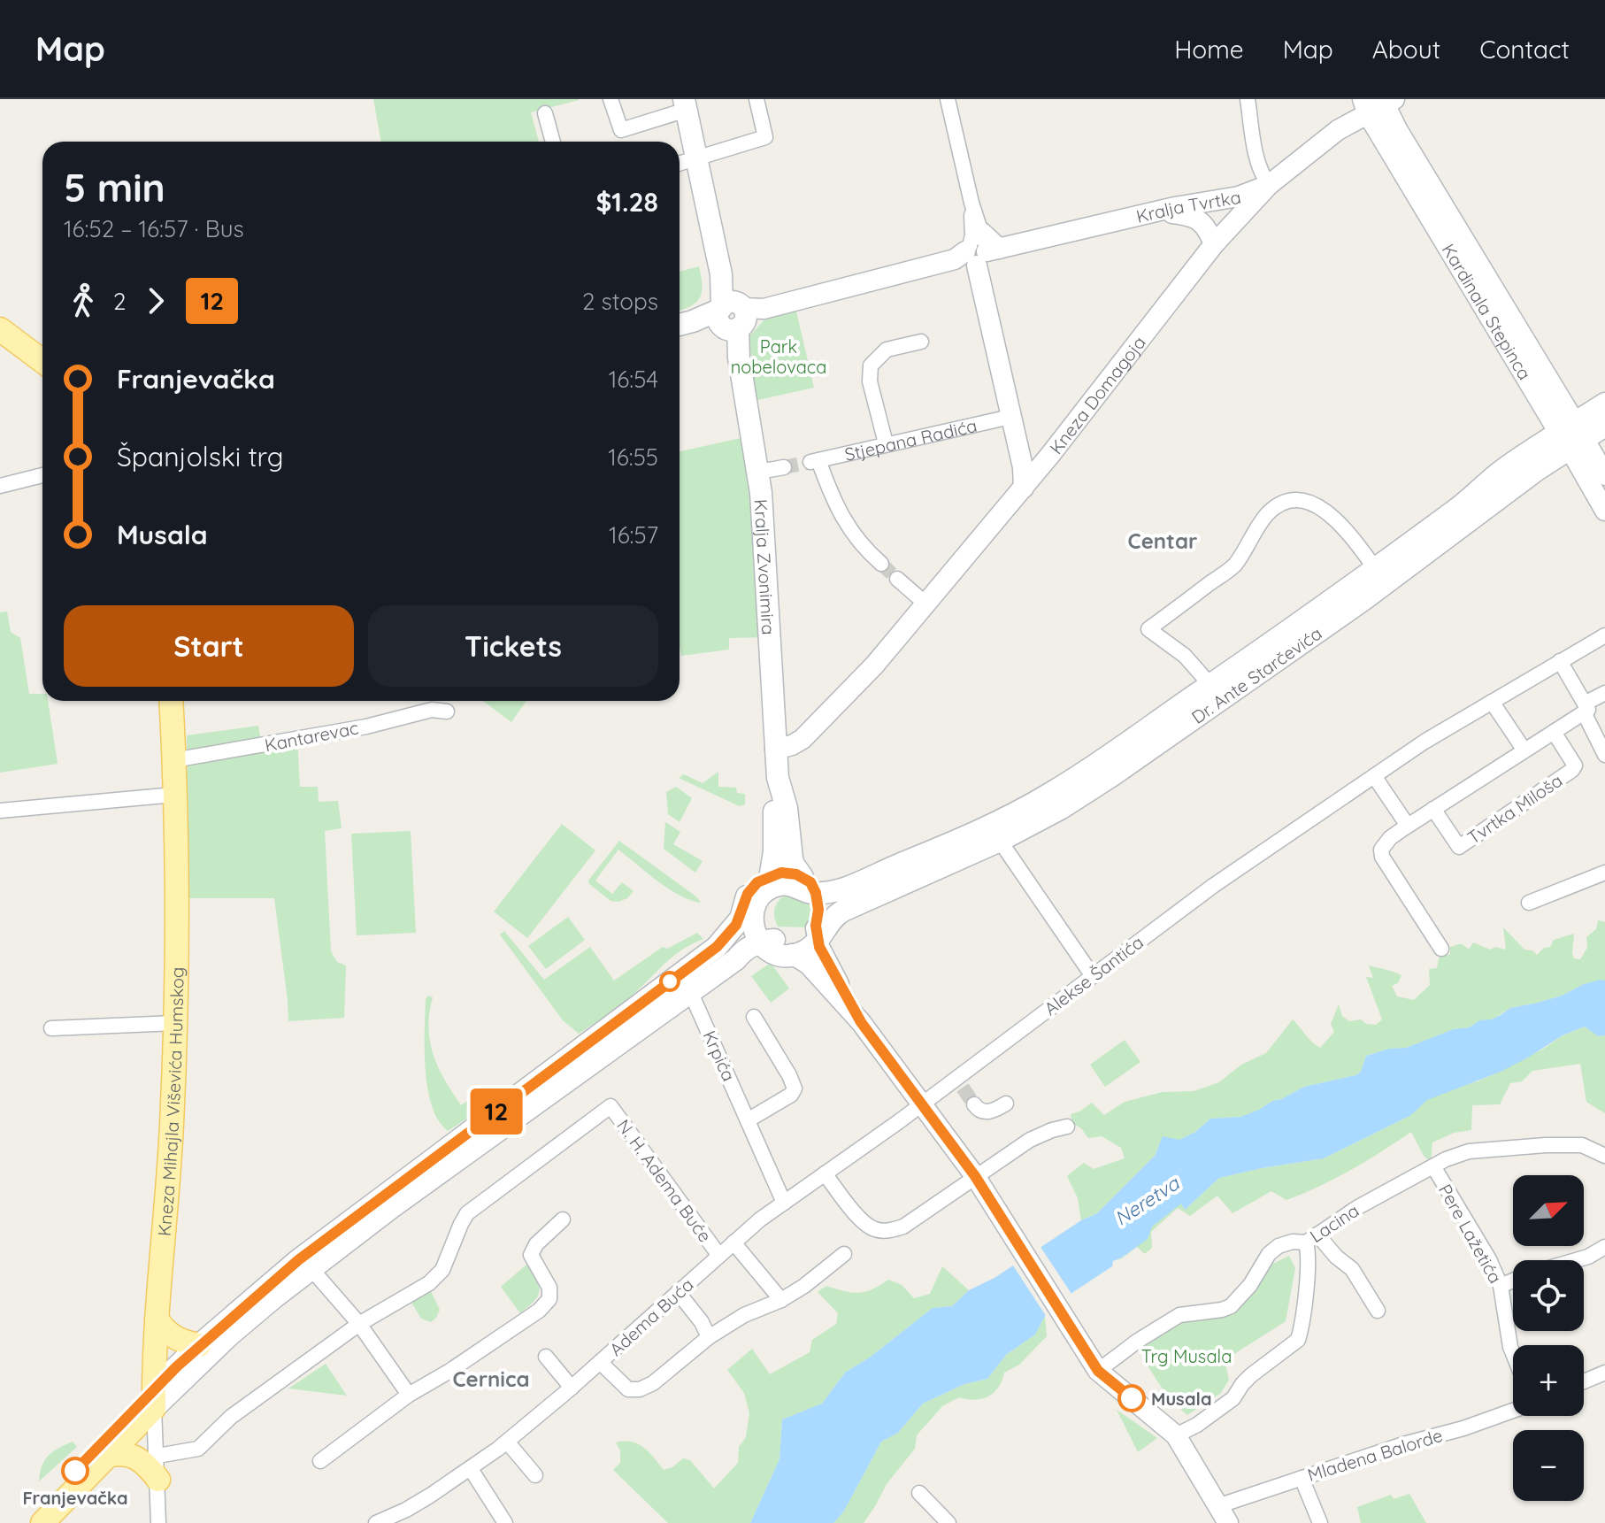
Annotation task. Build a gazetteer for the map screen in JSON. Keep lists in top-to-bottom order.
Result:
{
  "streets": {
    "main road": [
      "Kralja Tvrtka",
      "Kardinala Stepinca",
      "Kralja Zvonimira",
      "Dr. Ante Starčevića",
      "Kneza Mihajla Viševića Humskog"
    ],
    "street": [
      "Kneza Domagoja",
      "Stjepana Radića",
      "Kantarevac",
      "Tvrtka Miloša",
      "Alekse Šantića",
      "Krpića",
      "N. H. Adema Buće",
      "Lacina",
      "Pere Lažetića",
      "Adema Buća",
      "Mladena Balorde"
    ]
  },
  "crossings": [
    ["Kralja Tvrtka", "Kardinala Stepinca"],
    ["Kralja Tvrtka", "Kneza Domagoja"],
    ["Kralja Tvrtka", "Kralja Zvonimira"],
    ["Kardinala Stepinca", "Dr. Ante Starčevića"],
    ["Kneza Domagoja", "Kralja Zvonimira"],
    ["Kralja Zvonimira", "Dr. Ante Starčevića"],
    ["Kantarevac", "Kneza Mihajla Viševića Humskog"],
    ["Alekse Šantića", "Adema Buća"],
    ["Krpića", "Adema Buća"],
    ["N. H. Adema Buće", "Adema Buća"],
    ["Lacina", "Pere Lažetića"]
  ],
  "districts": ["Centar", "Cernica"],
  "water": ["Neretva"],
  "parks": ["Park nobelovaca", "Trg Musala"],
  "places": ["Musala", "Franjevačka"],
  "lines": ["bus line 12"],
  "north": "top right",
  "page": {
    "header": "Map",
    "nav": [
      "Home",
      "Map",
      "About",
      "Contact"
    ],
    "on_map": "12",
    "heading": ["5 min", "16:52 – 16:57 · Bus", "$1.28"],
    "legs": ["2", "12", "2 stops"],
    "list": [
      {
        "name": "Franjevačka",
        "value": "16:54"
      },
      {
        "name": "Španjolski trg",
        "value": "16:55"
      },
      {
        "name": "Musala",
        "value": "16:57"
      }
    ],
    "buttons": ["Start", "Tickets"],
    "map_buttons": ["+", "−"]
  }
}
